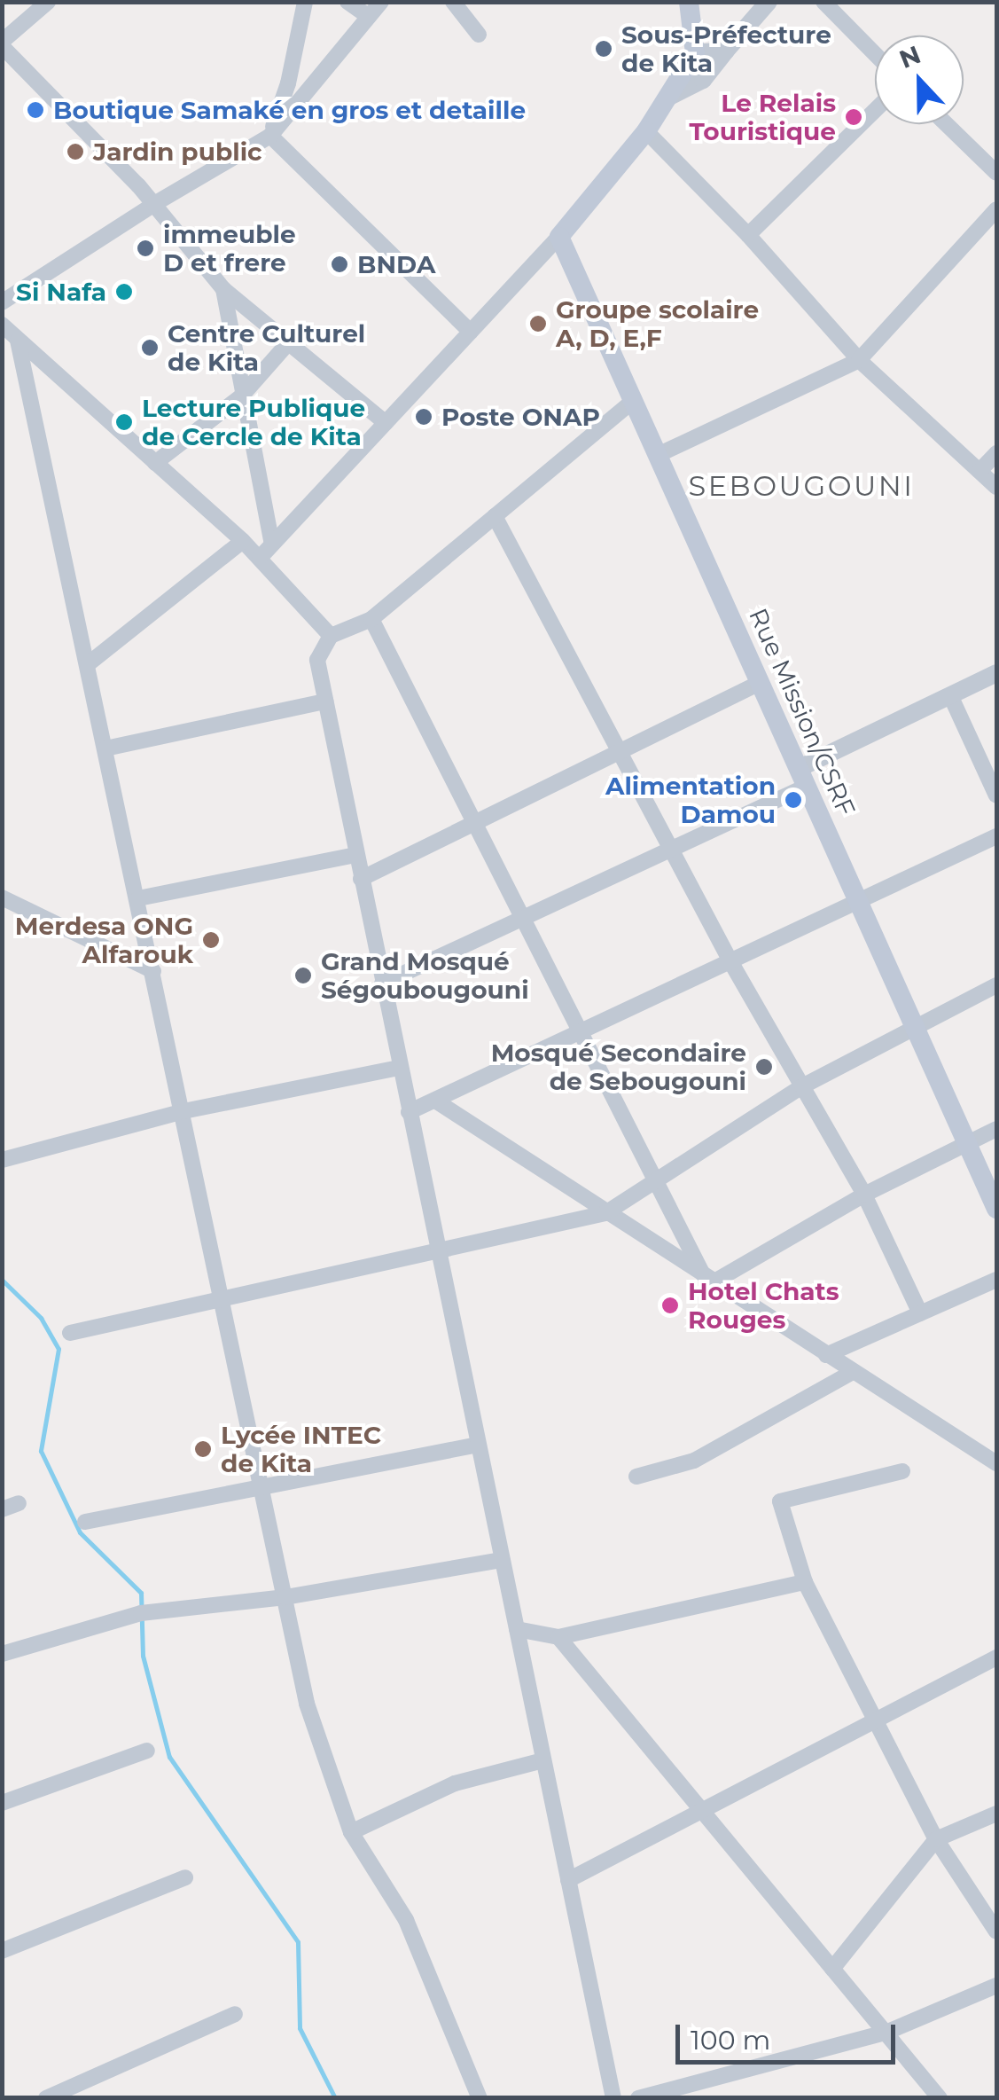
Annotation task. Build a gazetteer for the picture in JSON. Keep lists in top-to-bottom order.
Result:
{
  "streets": {
    "main road": ["Rue Mission/CSRF"]
  },
  "districts": ["SEBOUGOUNI"],
  "places": [
    "Sous-Préfecture de Kita",
    "Boutique Samaké en gros et detaille",
    "Le Relais Touristique",
    "Jardin public",
    "immeuble D et frere",
    "BNDA",
    "Si Nafa",
    "Groupe scolaire A, D, E,F",
    "Centre Culturel de Kita",
    "Poste ONAP",
    "Lecture Publique de Cercle de Kita",
    "Alimentation Damou",
    "Merdesa ONG Alfarouk",
    "Grand Mosqué Ségoubougouni",
    "Mosqué Secondaire de Sebougouni",
    "Hotel Chats Rouges",
    "Lycée INTEC de Kita"
  ],
  "scale_bar": "100 m",
  "north": "top"
}
